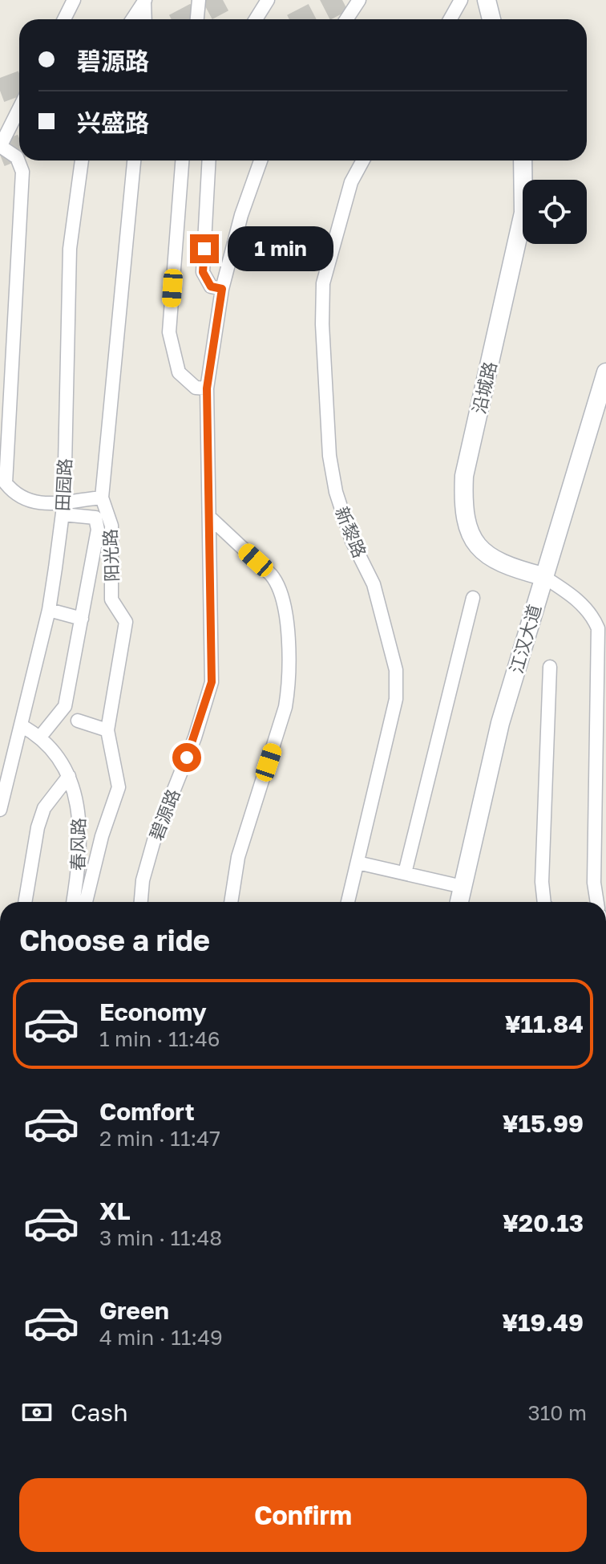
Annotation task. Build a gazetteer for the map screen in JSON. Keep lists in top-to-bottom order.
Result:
{
  "streets": {
    "main road": ["沿城路", "江汉大道"],
    "street": [
      "田园路",
      "新黎路",
      "阳光路",
      "碧源路",
      "春风路"
    ]
  },
  "crossings": [
    ["沿城路", "江汉大道"],
    ["田园路", "春风路"]
  ],
  "page": {
    "banner": ["碧源路", "兴盛路"],
    "bubble": "1 min",
    "heading": "Choose a ride",
    "list": [
      {
        "name": "Economy",
        "note": "1 min · 11:46",
        "value": "¥11.84"
      },
      {
        "name": "Comfort",
        "note": "2 min · 11:47",
        "value": "¥15.99"
      },
      {
        "name": "XL",
        "note": "3 min · 11:48",
        "value": "¥20.13"
      },
      {
        "name": "Green",
        "note": "4 min · 11:49",
        "value": "¥19.49"
      }
    ],
    "pay": ["Cash", "310 m"],
    "buttons": "Confirm"
  }
}
